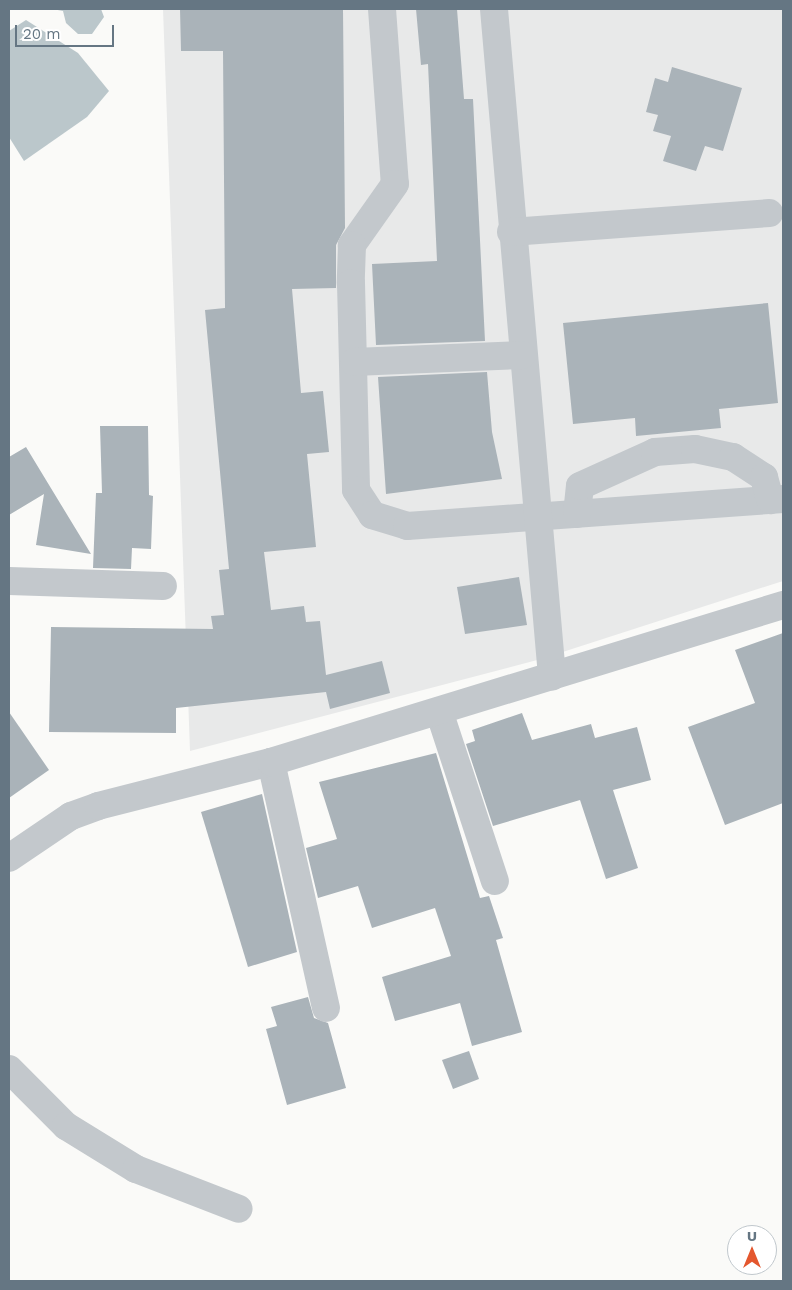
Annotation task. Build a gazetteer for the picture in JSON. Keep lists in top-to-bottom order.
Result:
{
  "scale_bar": "20 m",
  "north": "top"
}
